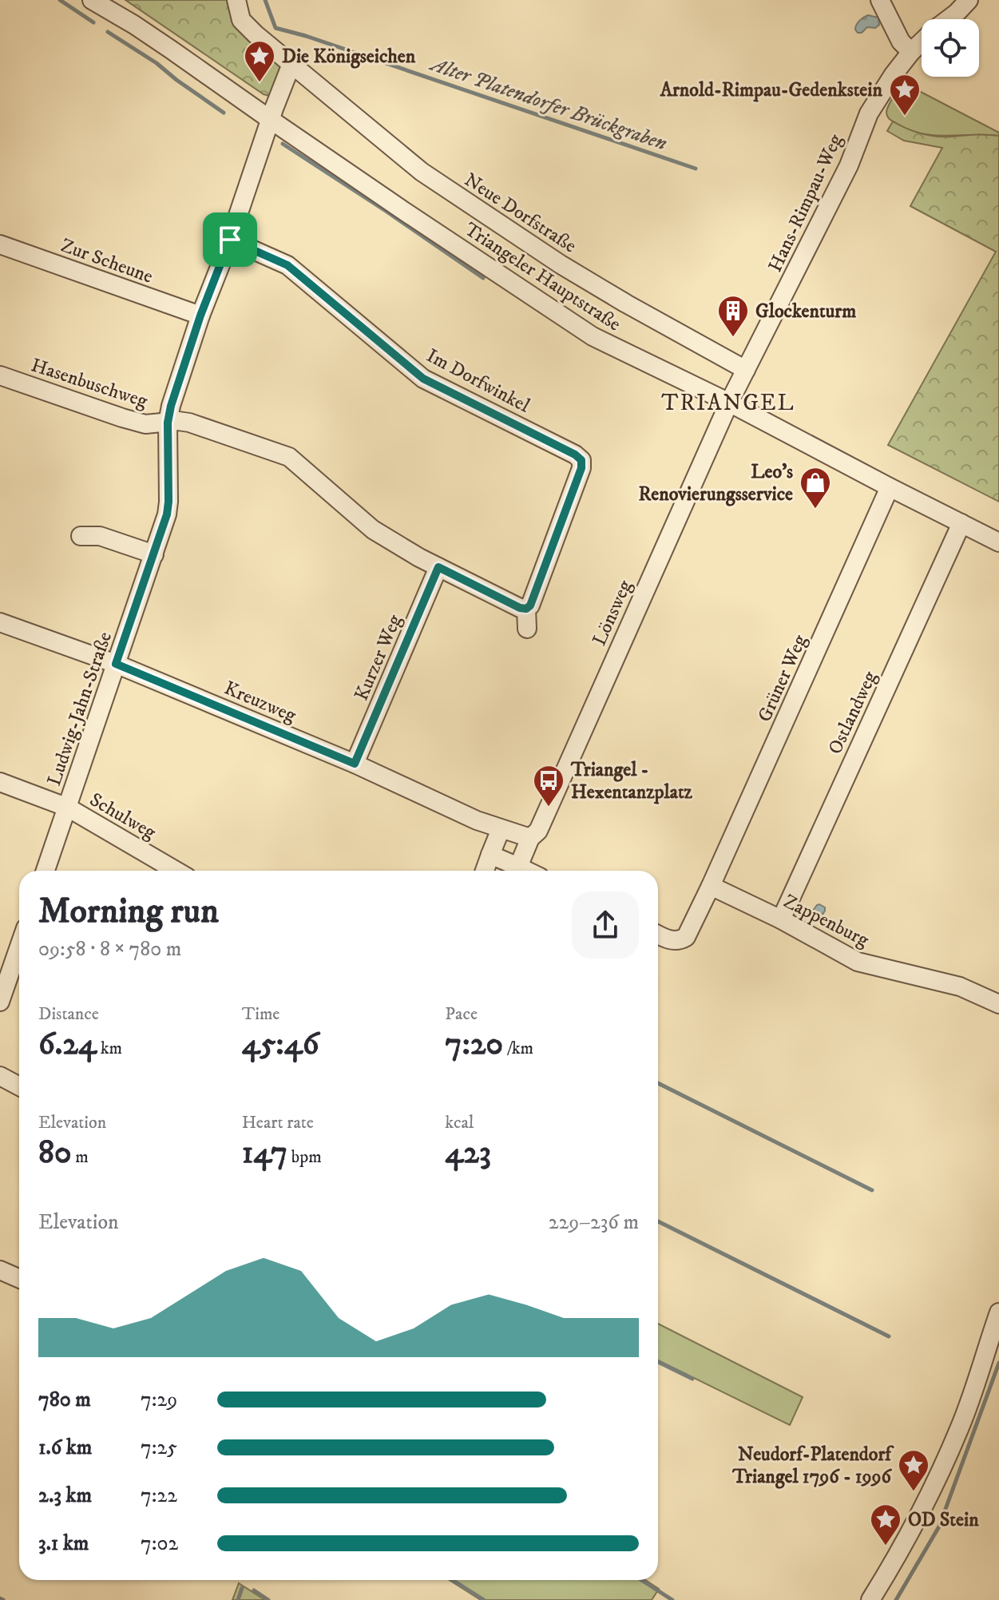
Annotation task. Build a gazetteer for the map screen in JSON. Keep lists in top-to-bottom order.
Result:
{
  "streets": {
    "street": [
      "Hans-Rimpau-Weg",
      "Neue Dorfstraße",
      "Zur Scheune",
      "Triangeler Hauptstraße",
      "Im Dorfwinkel",
      "Hasenbuschweg",
      "Lönsweg",
      "Kurzer Weg",
      "Grüner Weg",
      "Kreuzweg",
      "Ludwig-Jahn-Straße",
      "Ostlandweg",
      "Schulweg",
      "Zappenburg"
    ]
  },
  "crossings": [
    ["Hans-Rimpau-Weg", "Neue Dorfstraße"],
    ["Hans-Rimpau-Weg", "Triangeler Hauptstraße"],
    ["Hans-Rimpau-Weg", "Lönsweg"],
    ["Zur Scheune", "Ludwig-Jahn-Straße"],
    ["Triangeler Hauptstraße", "Lönsweg"],
    ["Triangeler Hauptstraße", "Grüner Weg"],
    ["Triangeler Hauptstraße", "Ludwig-Jahn-Straße"],
    ["Triangeler Hauptstraße", "Ostlandweg"],
    ["Im Dorfwinkel", "Ludwig-Jahn-Straße"],
    ["Hasenbuschweg", "Ludwig-Jahn-Straße"],
    ["Lönsweg", "Kreuzweg"],
    ["Kurzer Weg", "Kreuzweg"],
    ["Grüner Weg", "Zappenburg"],
    ["Kreuzweg", "Ludwig-Jahn-Straße"],
    ["Ludwig-Jahn-Straße", "Schulweg"],
    ["Ostlandweg", "Zappenburg"]
  ],
  "districts": ["TRIANGEL"],
  "water": ["Alter Platendorfer Brückgraben"],
  "places": {
    "place": [
      "Die Königseichen",
      "Arnold-Rimpau-Gedenkstein",
      "Neudorf-Platendorf Triangel 1796 - 1996",
      "OD Stein"
    ],
    "building": ["Glockenturm"],
    "shop": ["Leo's Renovierungsservice"],
    "bus stop": ["Triangel - Hexentanzplatz"]
  },
  "page": {
    "heading": ["Morning run", "09:58 · 8 × 780 m"],
    "stats": [
      ["Distance", "6.24 km"],
      ["Time", "45:46"],
      ["Pace", "7:20 /km"],
      ["Elevation", "80 m"],
      ["Heart rate", "147 bpm"],
      ["kcal", "423"]
    ],
    "chart": ["Elevation", "229–236 m"],
    "list": [
      {
        "name": "780 m",
        "note": "7:29"
      },
      {
        "name": "1.6 km",
        "note": "7:25"
      },
      {
        "name": "2.3 km",
        "note": "7:22"
      },
      {
        "name": "3.1 km",
        "note": "7:02"
      }
    ]
  }
}
